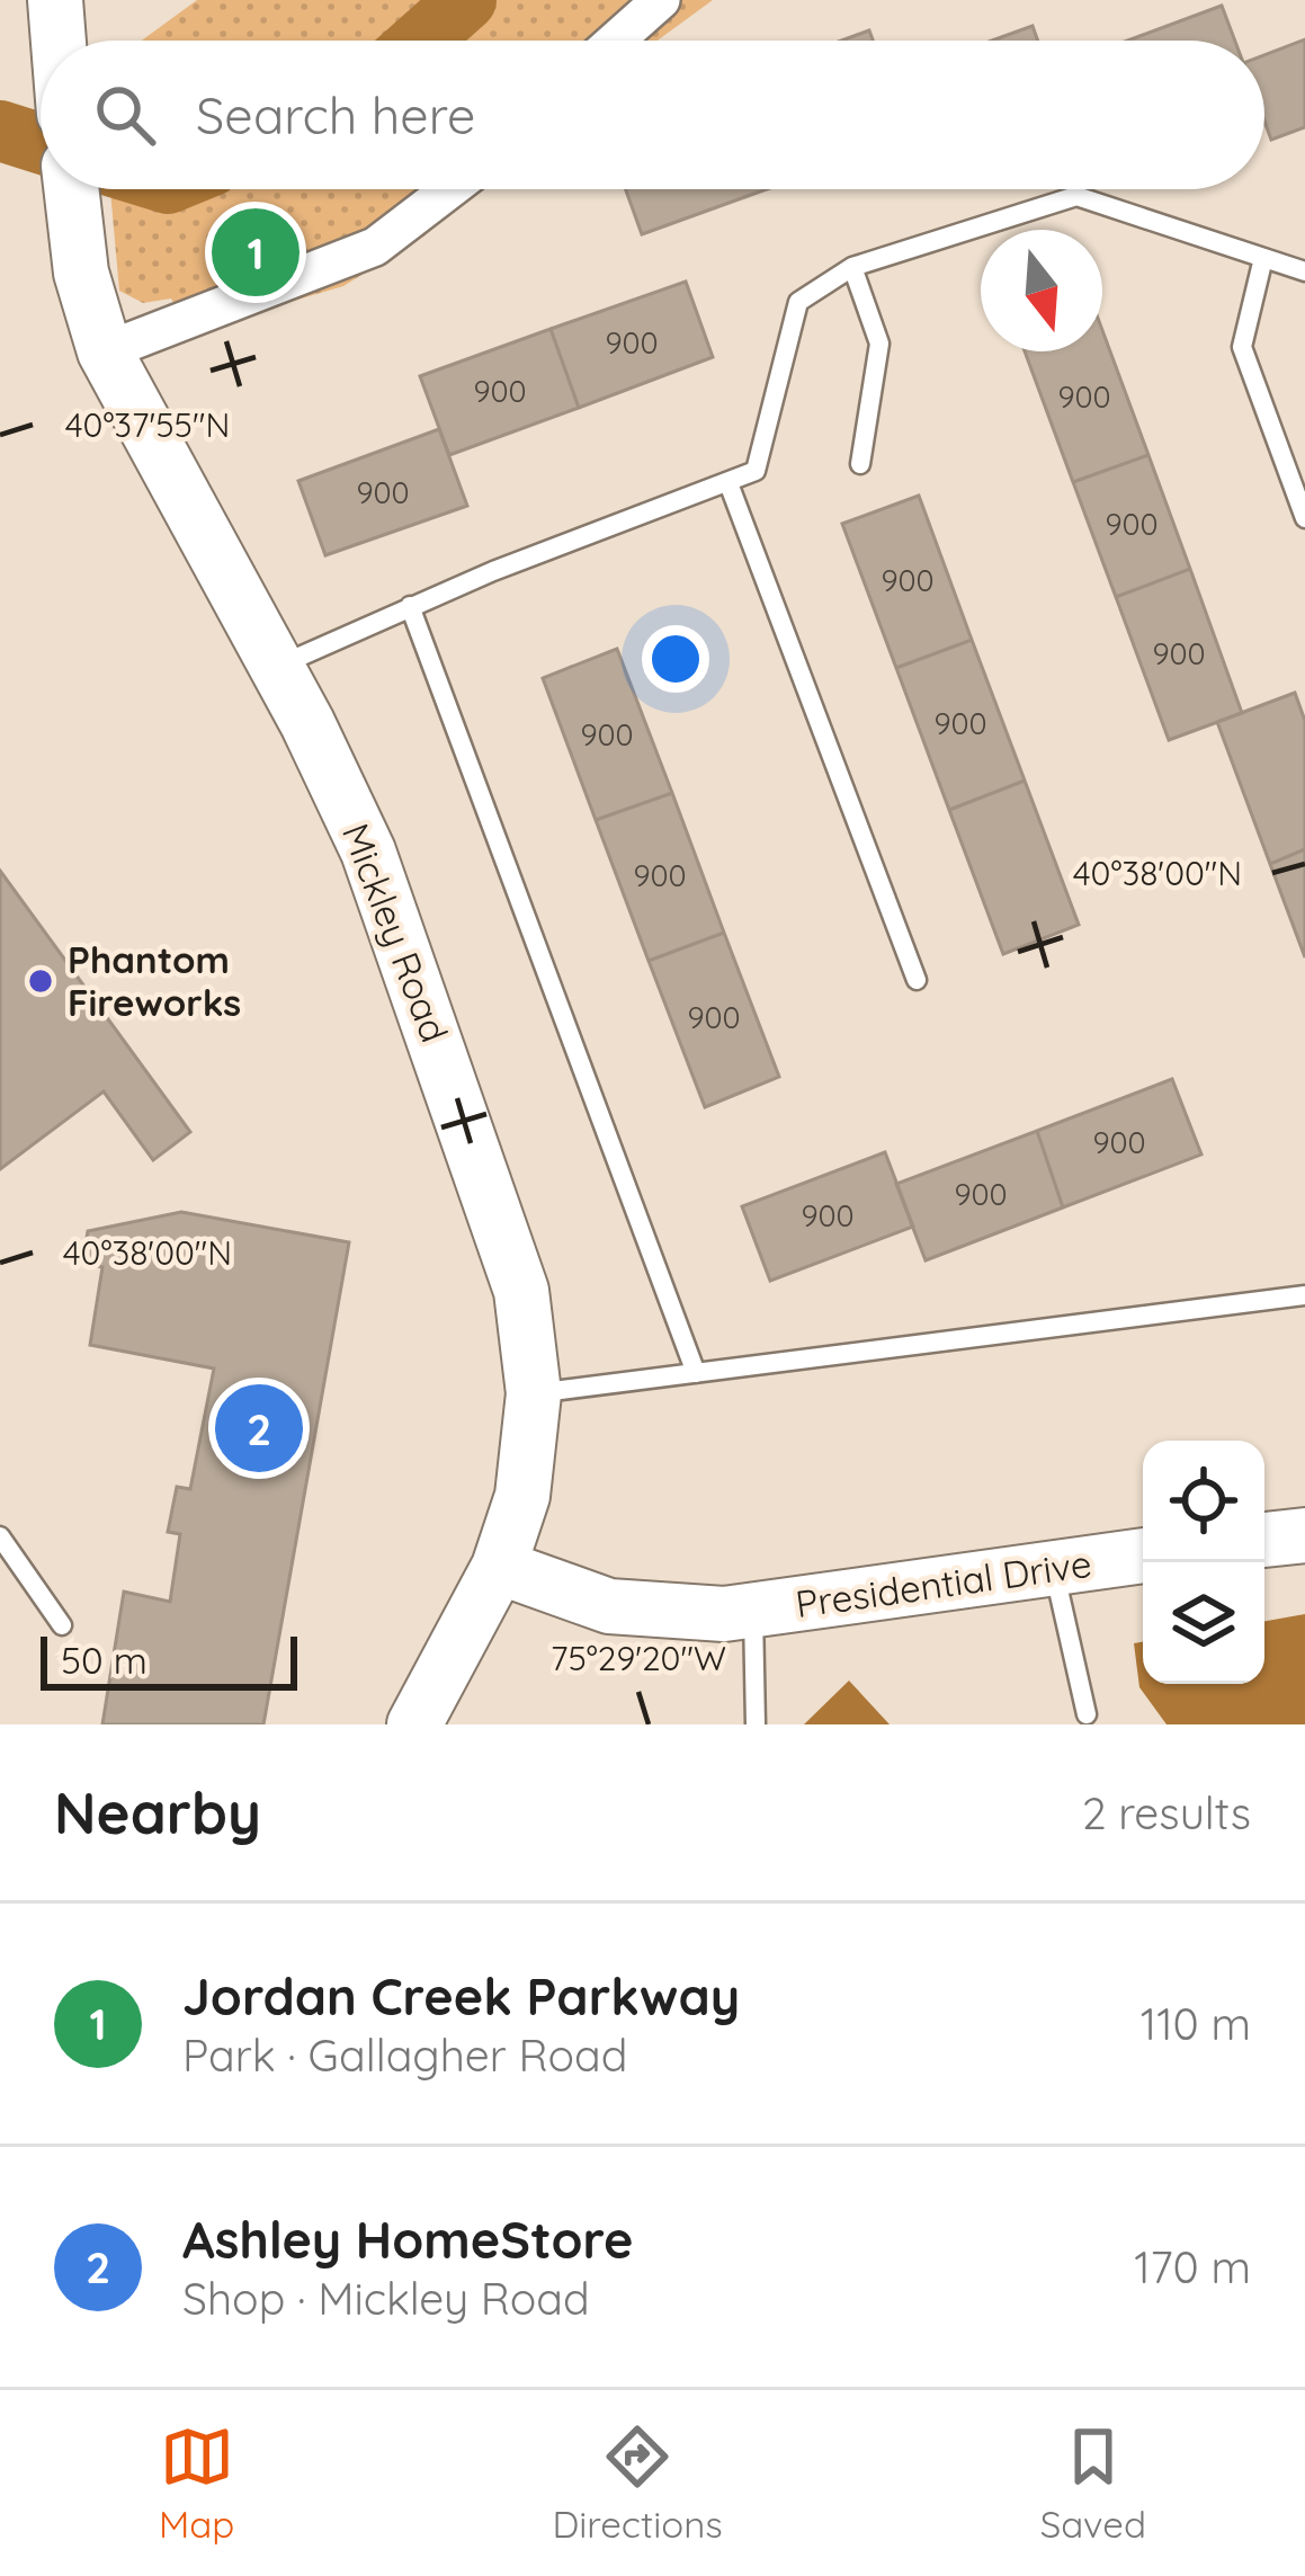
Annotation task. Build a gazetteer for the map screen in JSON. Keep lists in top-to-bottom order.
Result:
{
  "streets": {
    "street": ["Mickley Road", "Presidential Drive"]
  },
  "crossings": [
    ["Mickley Road", "Presidential Drive"]
  ],
  "places": ["Phantom Fireworks"],
  "house_numbers": [
    "900",
    "900",
    "900",
    "900",
    "900",
    "900",
    "900",
    "900",
    "900",
    "900",
    "900",
    "900",
    "900",
    "900"
  ],
  "scale_bar": "50 m",
  "north": "bottom",
  "page": {
    "search": "Search here",
    "pins": ["1", "2"],
    "scale": "50 m",
    "heading": ["Nearby", "2 results"],
    "list": [
      {
        "mark": "1",
        "name": "Jordan Creek Parkway",
        "note": "Park · Gallagher Road",
        "value": "110 m"
      },
      {
        "mark": "2",
        "name": "Ashley HomeStore",
        "note": "Shop · Mickley Road",
        "value": "170 m"
      }
    ],
    "nav": ["Map", "Directions", "Saved"]
  },
  "coordinates": ["40°37'55\"N", "40°38'00\"N", "75°29'20\"W"]
}
